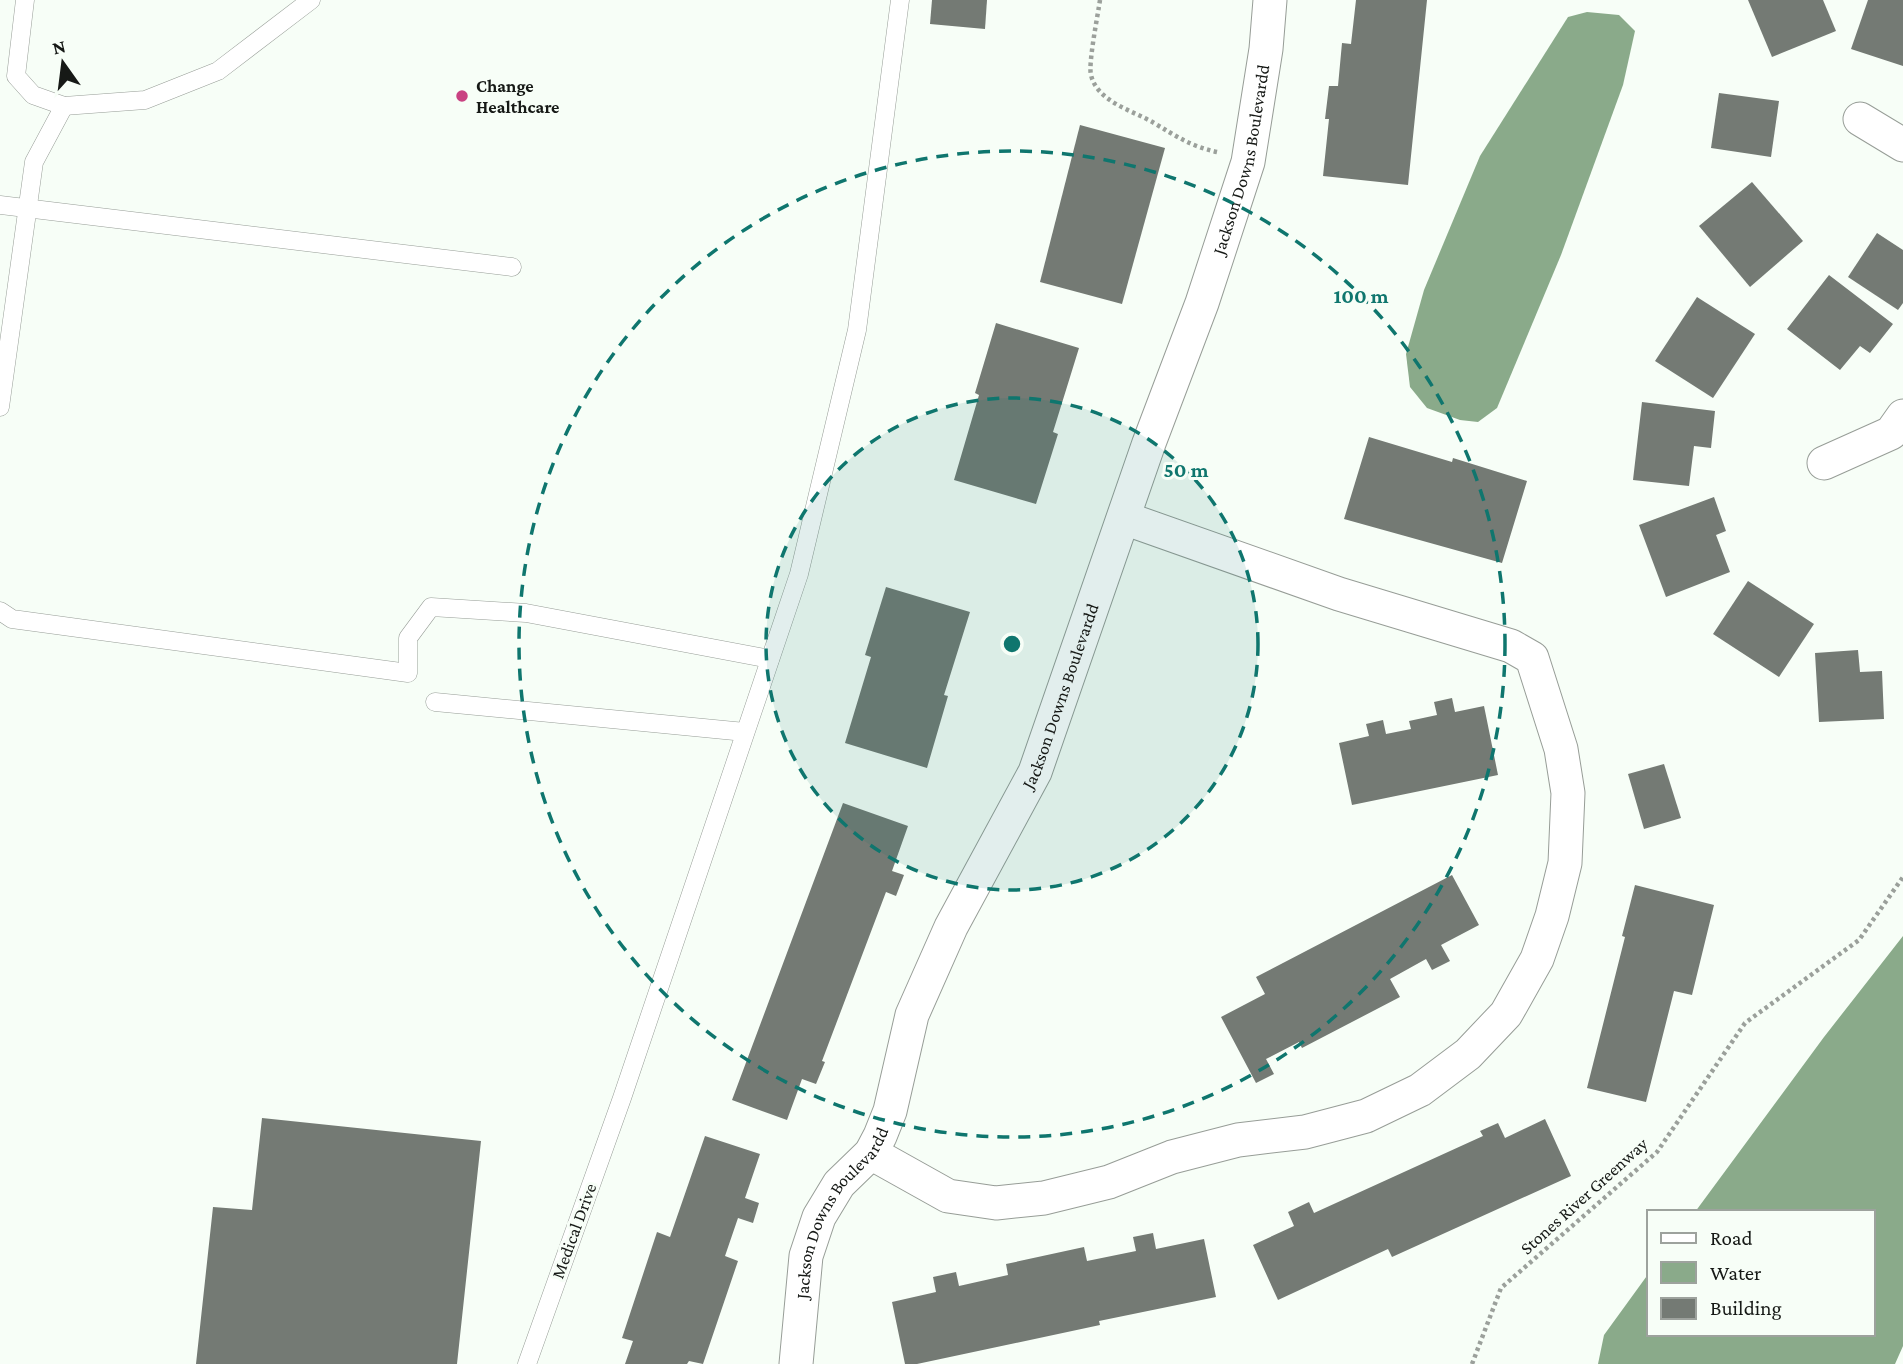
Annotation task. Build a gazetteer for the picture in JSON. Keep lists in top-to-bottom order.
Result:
{
  "streets": {
    "street": ["Jackson Downs Boulevardd"],
    "lane": ["Medical Drive"],
    "path": ["Stones River Greenway"]
  },
  "places": ["Change Healthcare"],
  "legend": ["Road", "Water", "Building"],
  "north": "top",
  "rings": ["100 m", "50 m"]
}
